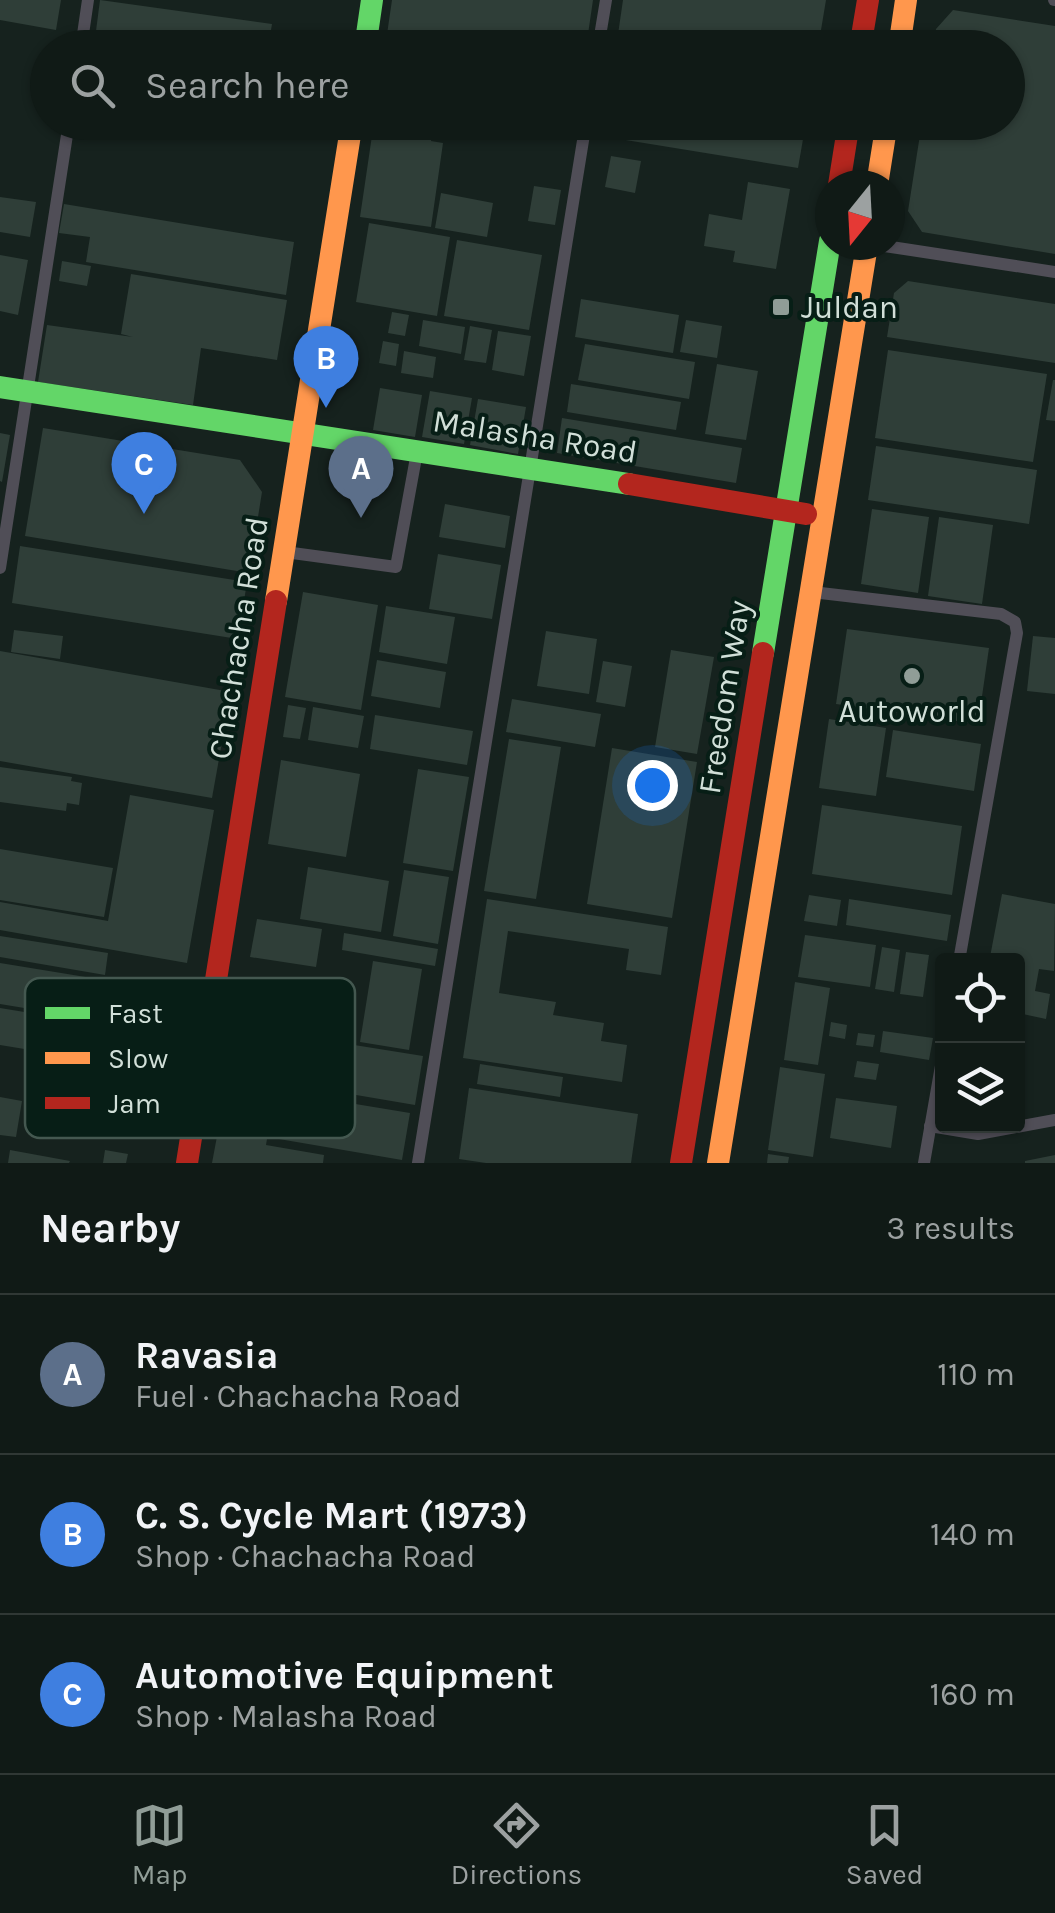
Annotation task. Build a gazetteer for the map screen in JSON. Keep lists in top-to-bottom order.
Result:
{
  "streets": {
    "main road": ["Malasha Road", "Chachacha Road", "Freedom Way"]
  },
  "crossings": [
    ["Malasha Road", "Chachacha Road"],
    ["Malasha Road", "Freedom Way"]
  ],
  "places": {
    "transit": ["Juldan"],
    "other": ["Autoworld"]
  },
  "legend": ["Fast", "Slow", "Jam"],
  "north": "bottom",
  "page": {
    "search": "Search here",
    "pins": ["B", "C", "A"],
    "heading": ["Nearby", "3 results"],
    "list": [
      {
        "mark": "A",
        "name": "Ravasia",
        "note": "Fuel · Chachacha Road",
        "value": "110 m"
      },
      {
        "mark": "B",
        "name": "C. S. Cycle Mart (1973)",
        "note": "Shop · Chachacha Road",
        "value": "140 m"
      },
      {
        "mark": "C",
        "name": "Automotive Equipment",
        "note": "Shop · Malasha Road",
        "value": "160 m"
      }
    ],
    "nav": ["Map", "Directions", "Saved"]
  }
}
